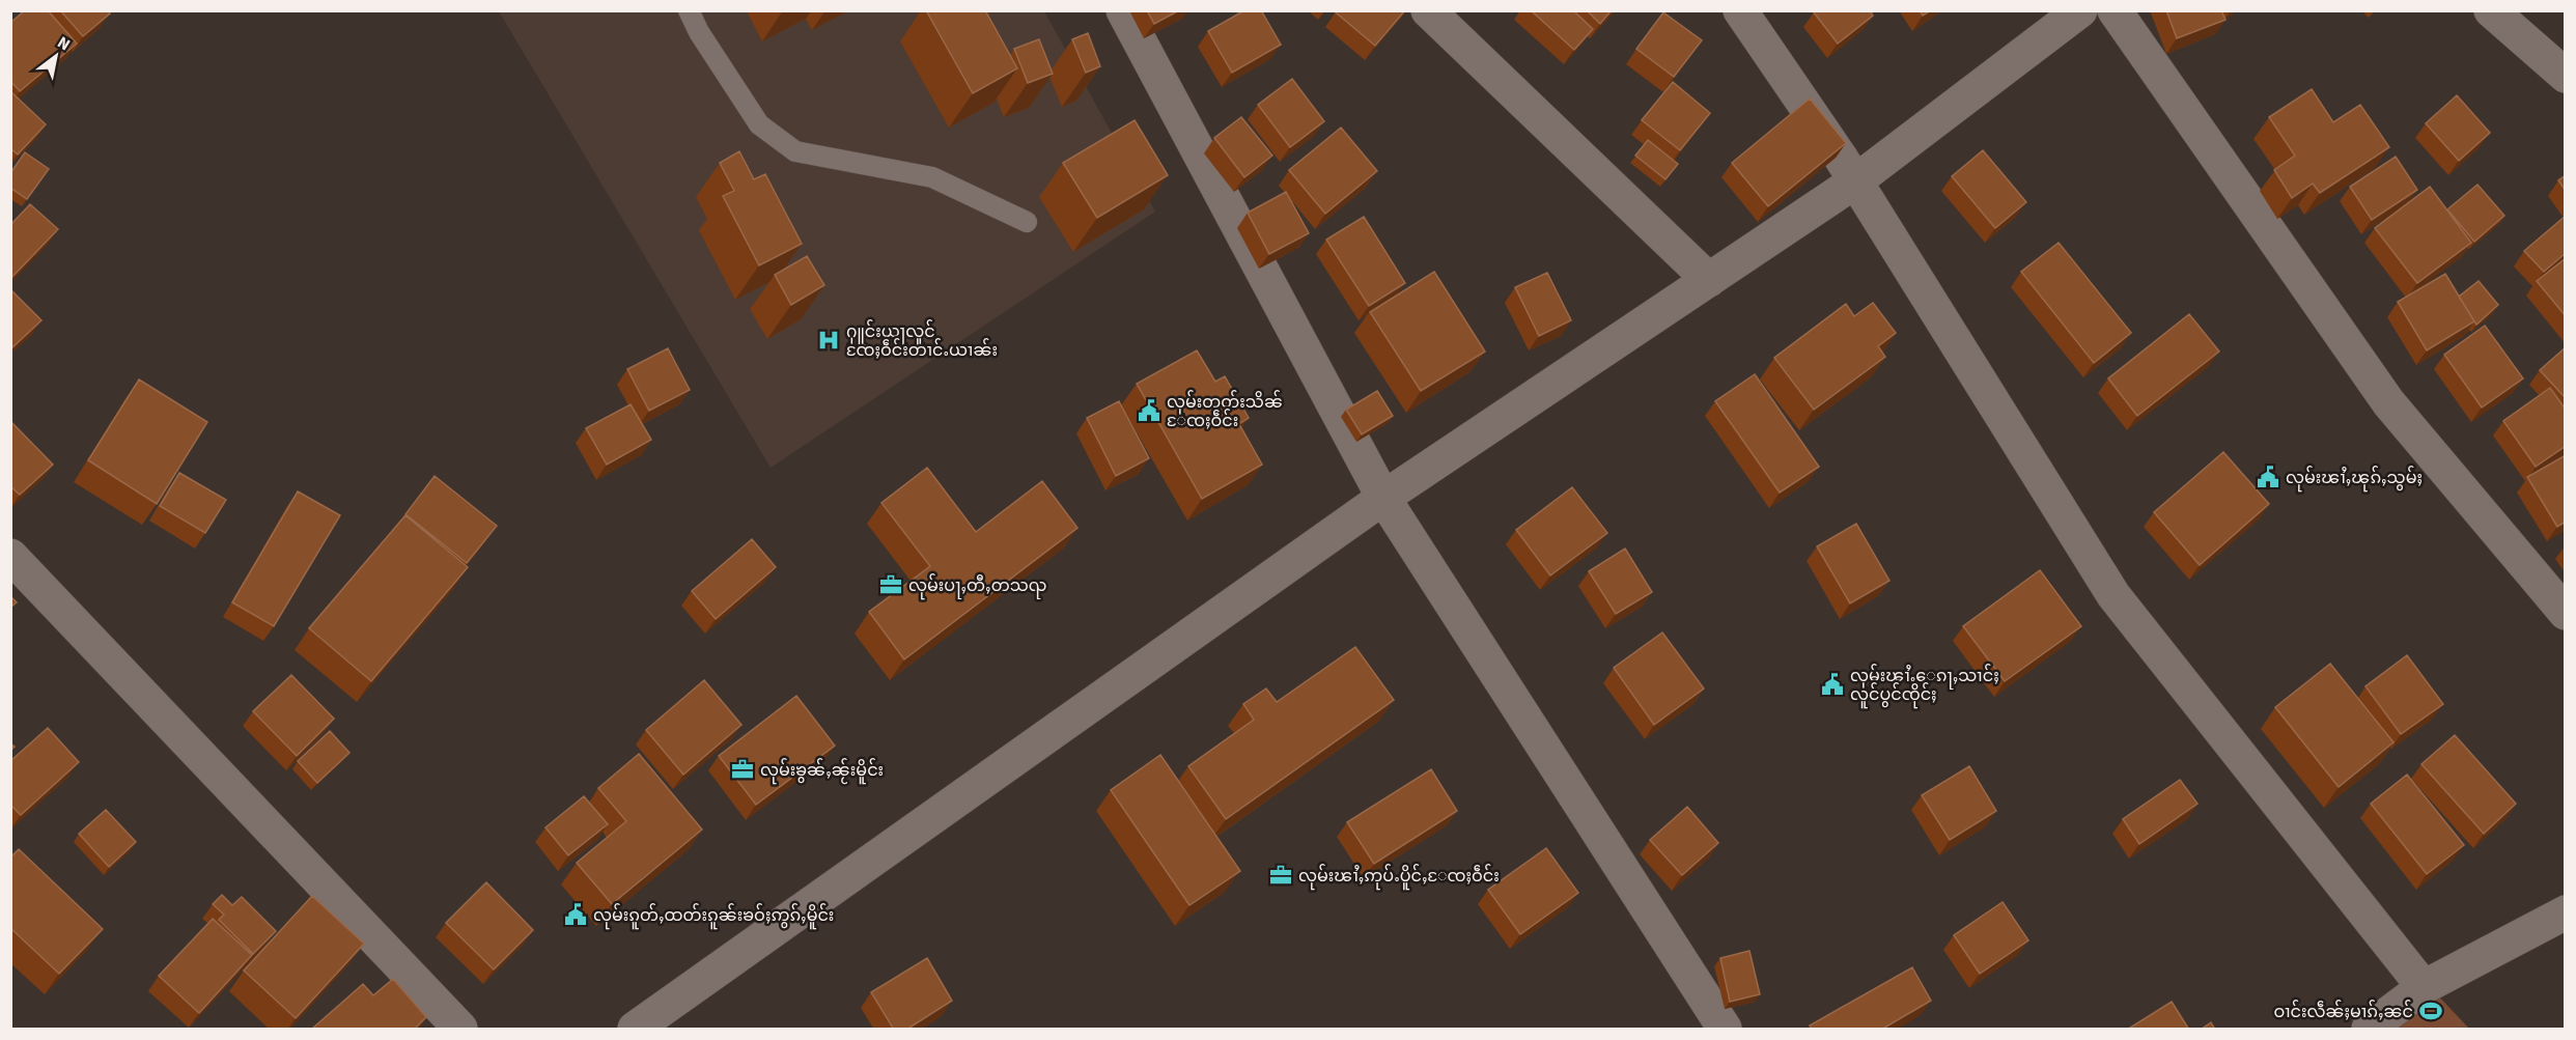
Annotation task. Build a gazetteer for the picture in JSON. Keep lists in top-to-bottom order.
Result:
{
  "places": {
    "hospital": ["ႁူင်းယႃလူင် ၸႄႈဝဵင်းတၢင်ႉယၢၼ်း"],
    "public building": [
      "လုမ်းတတ်းသိၼ် ႄၸႈဝဵင်း",
      "လုမ်းၽၢႆႇၽုၵ်ႇသွမ်ႈ",
      "လုမ်းၽၢႆႇေၵႃႇသၢင်ႈ လူင်ပွင်ၸိုင်ႈ",
      "လုမ်းၵူတ်ႇထတ်းၵူၼ်းၶဝ်ႈဢွၵ်ႇမိူင်း"
    ],
    "office": ["လုမ်းပႃႇတီႇတသၺ", "လုမ်းၶွၼ်ႇၼႂ်းမိူင်း", "လုမ်းၽၢႆႇဢုပ်ႉပိူင်ႇႄၸႈဝဵင်း"],
    "sports": ["ဝၢင်းလဵၼ်ႈမၢၵ်ႇၼင်"]
  },
  "north": "top right"
}
